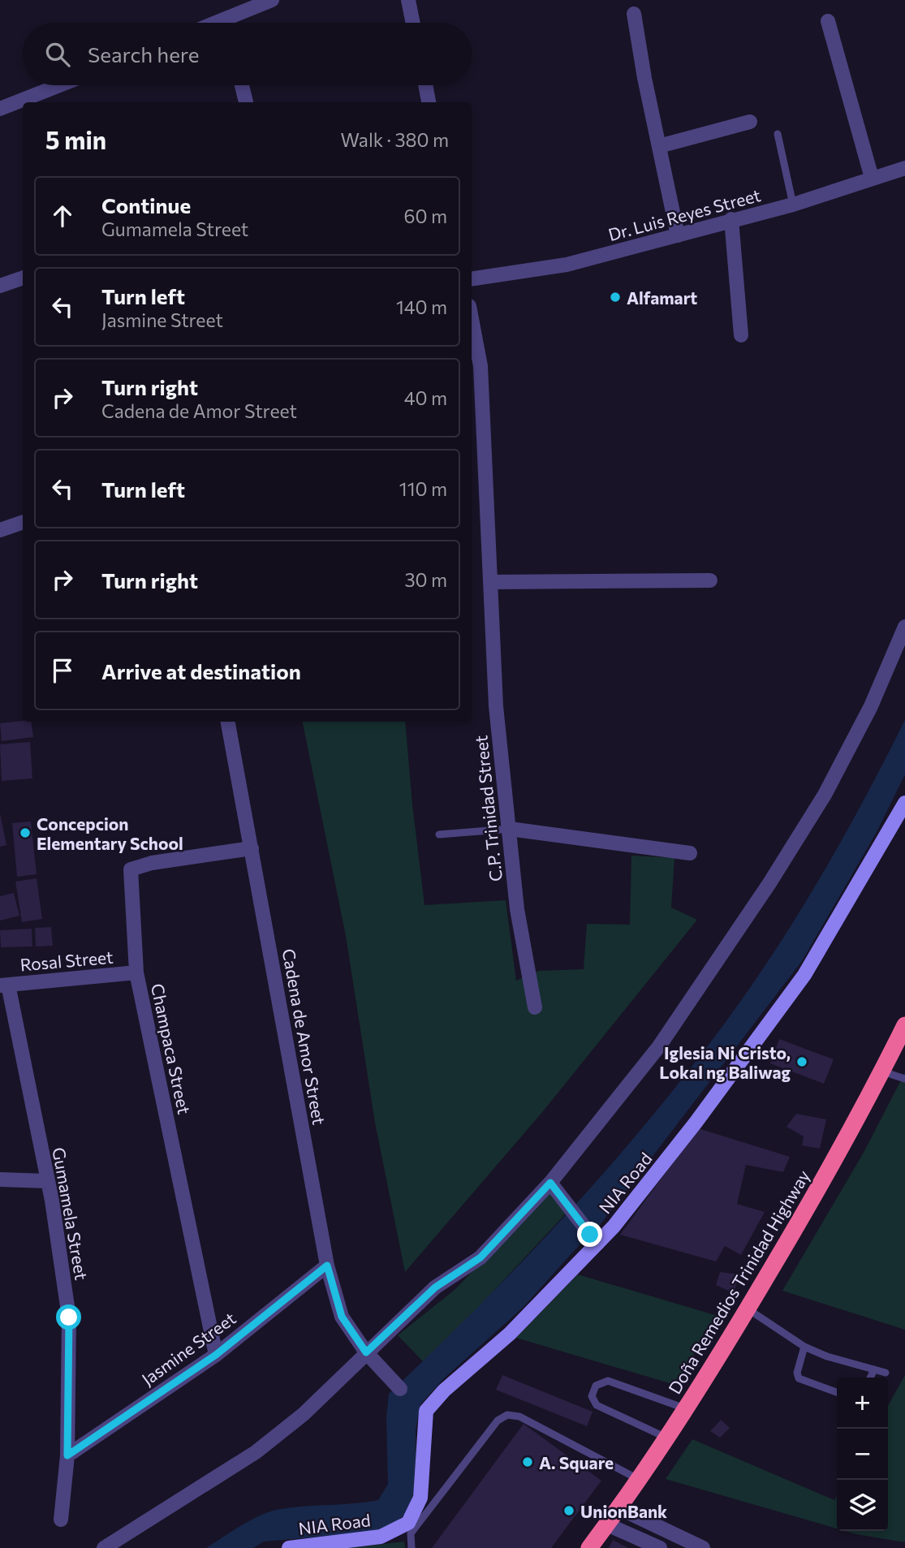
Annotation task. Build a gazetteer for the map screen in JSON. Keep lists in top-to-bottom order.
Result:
{
  "streets": {
    "highway": ["Doña Remedios Trinidad Highway"],
    "street": [
      "Dr. Luis Reyes Street",
      "C.P. Trinidad Street",
      "Rosal Street",
      "Cadena de Amor Street",
      "Champaca Street",
      "NIA Road",
      "Gumamela Street",
      "Jasmine Street"
    ]
  },
  "crossings": [
    ["Rosal Street", "Champaca Street"],
    ["Rosal Street", "Gumamela Street"],
    ["Cadena de Amor Street", "Champaca Street"],
    ["Cadena de Amor Street", "Jasmine Street"],
    ["Champaca Street", "Jasmine Street"],
    ["Gumamela Street", "Jasmine Street"]
  ],
  "places": [
    "Alfamart",
    "Concepcion Elementary School",
    "Iglesia Ni Cristo, Lokal ng Baliwag",
    "A. Square",
    "UnionBank"
  ],
  "page": {
    "search": "Search here",
    "heading": ["5 min", "Walk · 380 m"],
    "list": [
      ["Continue", "Gumamela Street", "60 m"],
      ["Turn left", "Jasmine Street", "140 m"],
      ["Turn right", "Cadena de Amor Street", "40 m"],
      ["Turn left", "110 m"],
      ["Turn right", "30 m"],
      "Arrive at destination"
    ],
    "map_buttons": ["+", "−"]
  }
}
